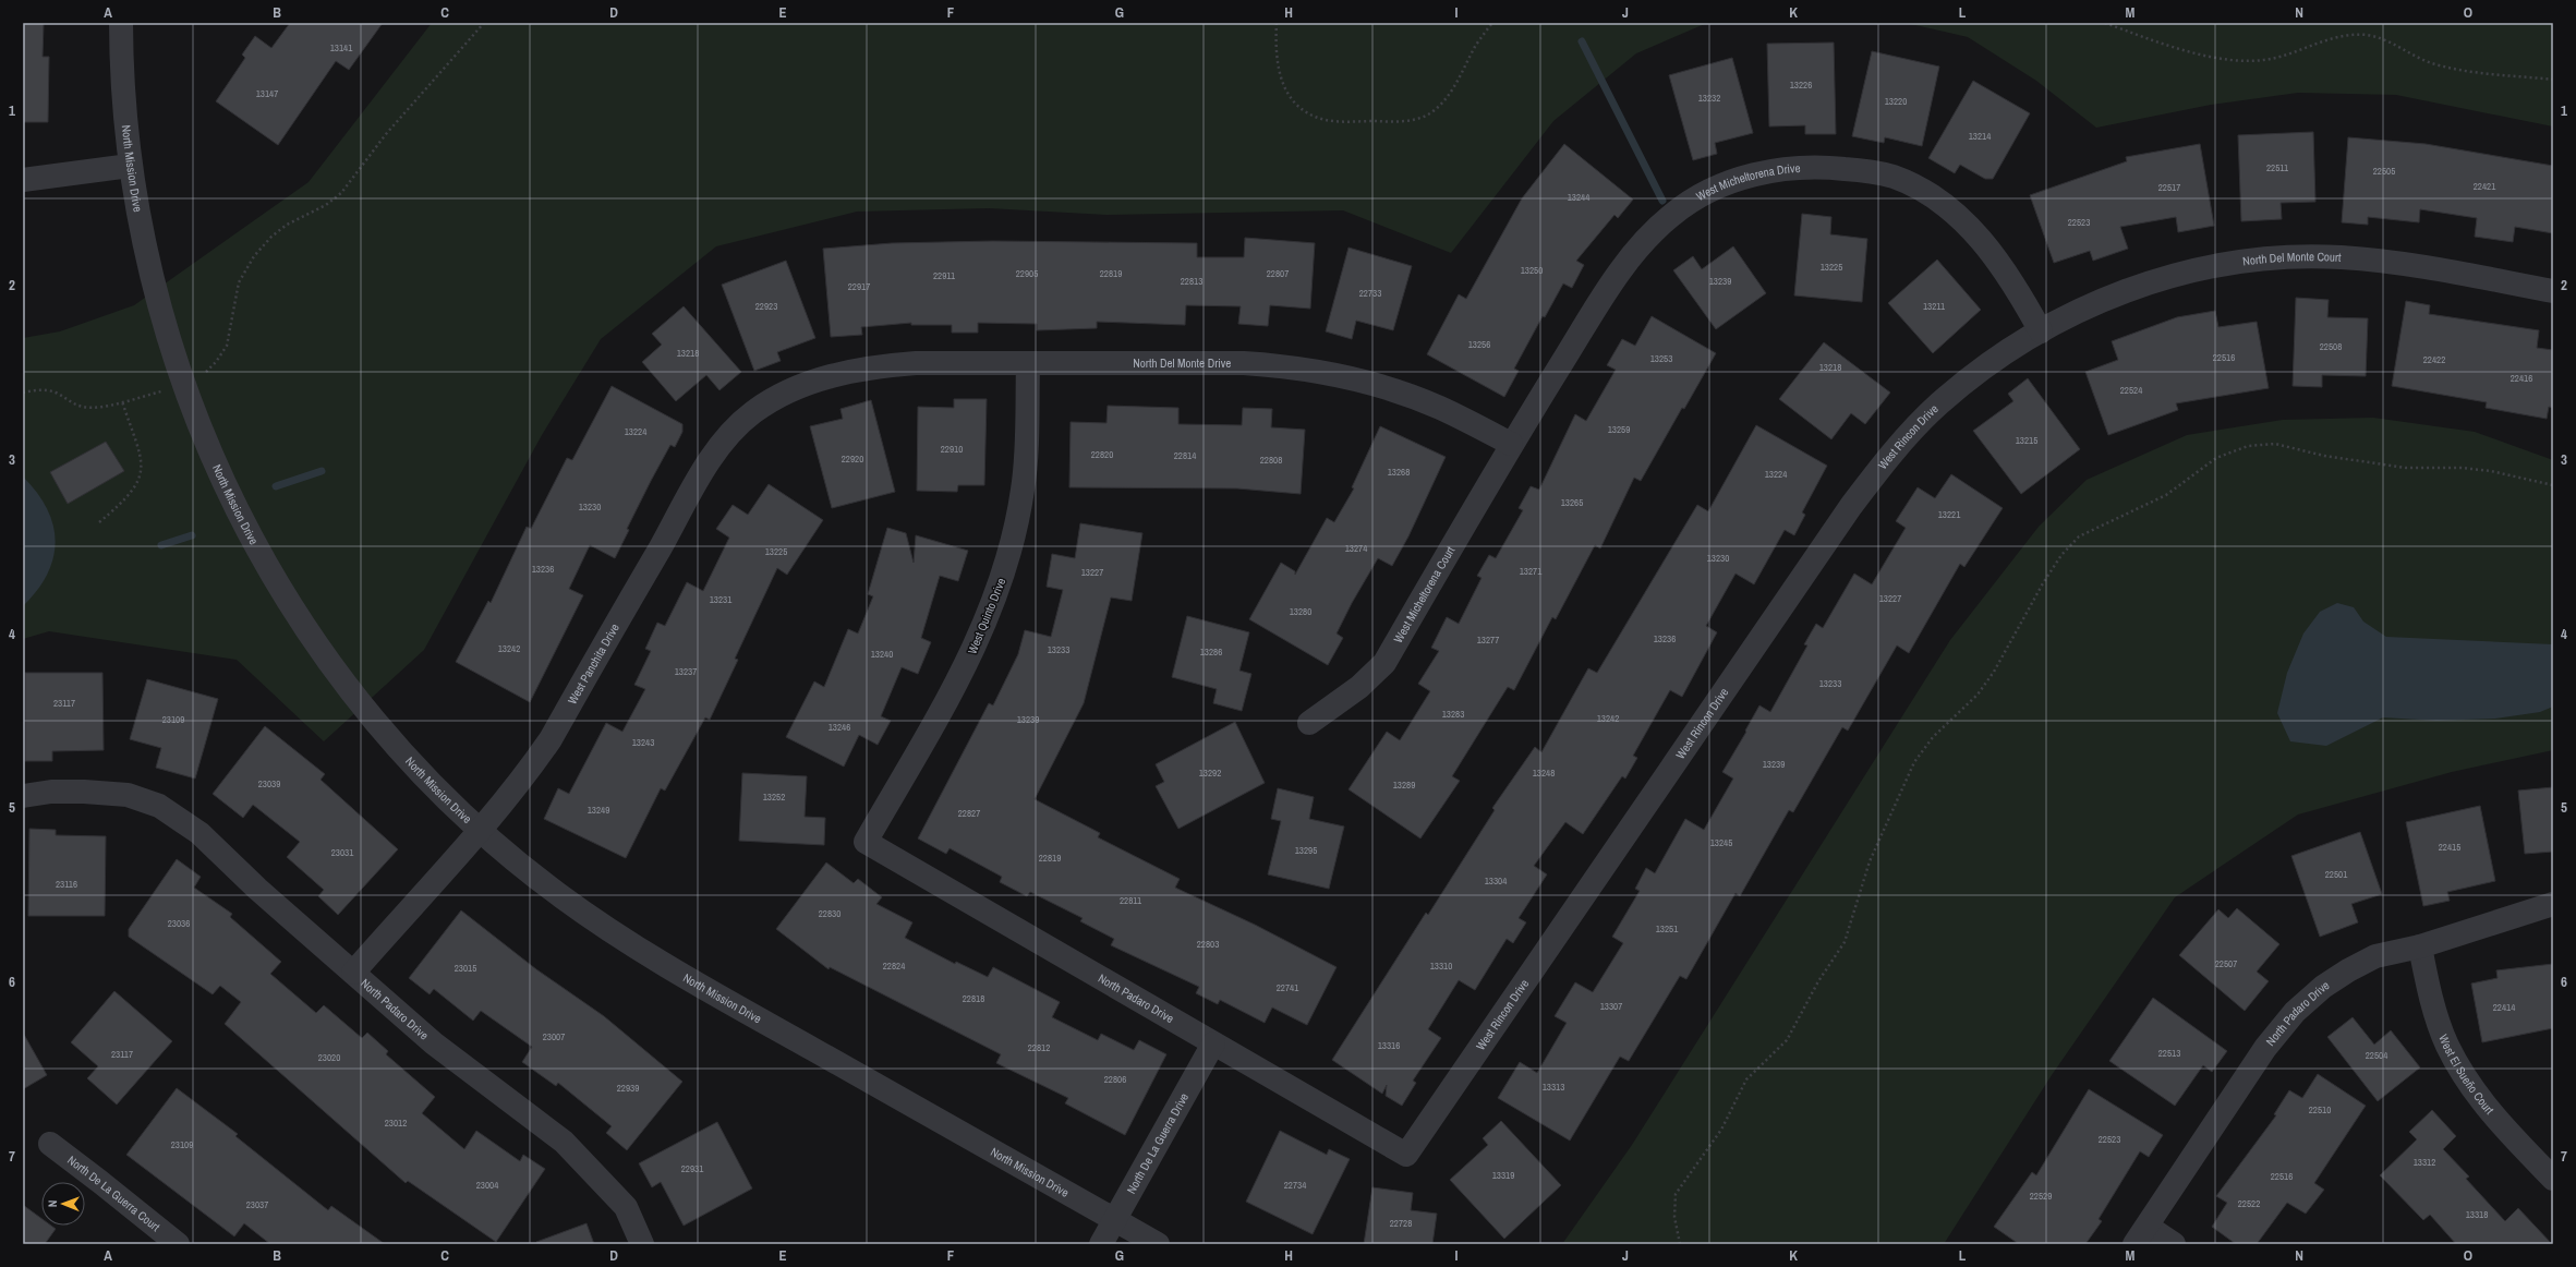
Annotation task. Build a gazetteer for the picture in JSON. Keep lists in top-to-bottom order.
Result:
{
  "streets": {
    "street": [
      "North Mission Drive",
      "West Micheltorena Drive",
      "North Del Monte Court",
      "North Del Monte Drive",
      "West Rincon Drive",
      "West Micheltorena Court",
      "West Quinto Drive",
      "West Panchita Drive",
      "North Padaro Drive",
      "West El Sueño Court",
      "North De La Guerra Drive",
      "North De La Guerra Court"
    ]
  },
  "crossings": [
    ["North Mission Drive", "West Panchita Drive"],
    ["North Mission Drive", "North De La Guerra Drive"],
    ["West Micheltorena Drive", "North Del Monte Court"],
    ["West Micheltorena Drive", "North Del Monte Drive"],
    ["West Micheltorena Drive", "West Rincon Drive"],
    ["West Micheltorena Drive", "West Micheltorena Court"],
    ["North Del Monte Court", "West Rincon Drive"],
    ["North Del Monte Drive", "West Micheltorena Court"],
    ["North Del Monte Drive", "West Quinto Drive"],
    ["North Del Monte Drive", "West Panchita Drive"],
    ["West Rincon Drive", "North Padaro Drive"],
    ["West Quinto Drive", "North Padaro Drive"],
    ["West Panchita Drive", "North Padaro Drive"],
    ["North Padaro Drive", "West El Sueño Court"],
    ["North Padaro Drive", "North De La Guerra Drive"]
  ],
  "house_numbers": [
    "13141",
    "13226",
    "13147",
    "13232",
    "13220",
    "13214",
    "22511",
    "22505",
    "22421",
    "22517",
    "13244",
    "22523",
    "13225",
    "13250",
    "22905",
    "22819",
    "22807",
    "22911",
    "22813",
    "13239",
    "22917",
    "22733",
    "22923",
    "13211",
    "13256",
    "22508",
    "13218",
    "22516",
    "13253",
    "22422",
    "13218",
    "22416",
    "22524",
    "13259",
    "13224",
    "13215",
    "22910",
    "22820",
    "22814",
    "22920",
    "22808",
    "13268",
    "13224",
    "13265",
    "13230",
    "13221",
    "13274",
    "13225",
    "13230",
    "13236",
    "13271",
    "13227",
    "13227",
    "13231",
    "13280",
    "13236",
    "13277",
    "13242",
    "13233",
    "13286",
    "13240",
    "13237",
    "13233",
    "23117",
    "13283",
    "13242",
    "23109",
    "13239",
    "13246",
    "13243",
    "13239",
    "13292",
    "13248",
    "23039",
    "13289",
    "13252",
    "13249",
    "22827",
    "13245",
    "22415",
    "13295",
    "23031",
    "22819",
    "22501",
    "13304",
    "23116",
    "22811",
    "22830",
    "23036",
    "13251",
    "22803",
    "22507",
    "22824",
    "13310",
    "23015",
    "22741",
    "22818",
    "13307",
    "22414",
    "23007",
    "13316",
    "22812",
    "22513",
    "23117",
    "22504",
    "23020",
    "22806",
    "13313",
    "22939",
    "22510",
    "23012",
    "22523",
    "23109",
    "13312",
    "22931",
    "13319",
    "22516",
    "23004",
    "22734",
    "22529",
    "22522",
    "23037",
    "13318",
    "22728"
  ],
  "north": "left",
  "grid": {
    "columns": [
      "A",
      "B",
      "C",
      "D",
      "E",
      "F",
      "G",
      "H",
      "I",
      "J",
      "K",
      "L",
      "M",
      "N",
      "O"
    ],
    "rows": [
      "1",
      "2",
      "3",
      "4",
      "5",
      "6",
      "7"
    ]
  }
}
